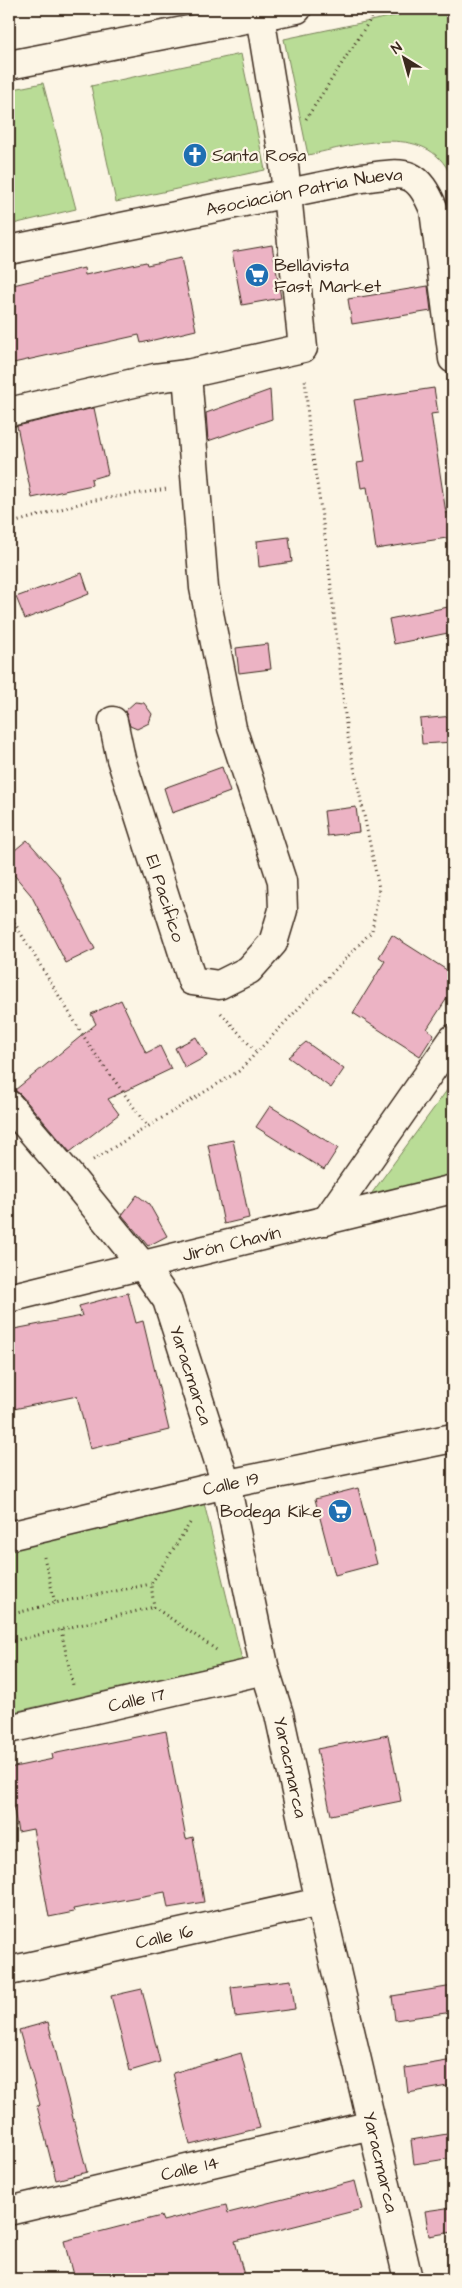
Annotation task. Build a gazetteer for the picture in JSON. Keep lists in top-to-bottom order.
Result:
{
  "streets": {
    "street": [
      "Asociación Patria Nueva",
      "El Pacifico",
      "Jirón Chavín",
      "Yaracmarca",
      "Calle 19",
      "Calle 17",
      "Calle 16",
      "Calle 14"
    ]
  },
  "crossings": [
    ["Jirón Chavín", "Yaracmarca"],
    ["Yaracmarca", "Calle 19"],
    ["Yaracmarca", "Calle 17"],
    ["Yaracmarca", "Calle 16"],
    ["Yaracmarca", "Calle 14"]
  ],
  "places": {
    "church": ["Santa Rosa"],
    "supermarket": ["Bellavista Fast Market", "Bodega Kike"]
  },
  "north": "top left"
}
